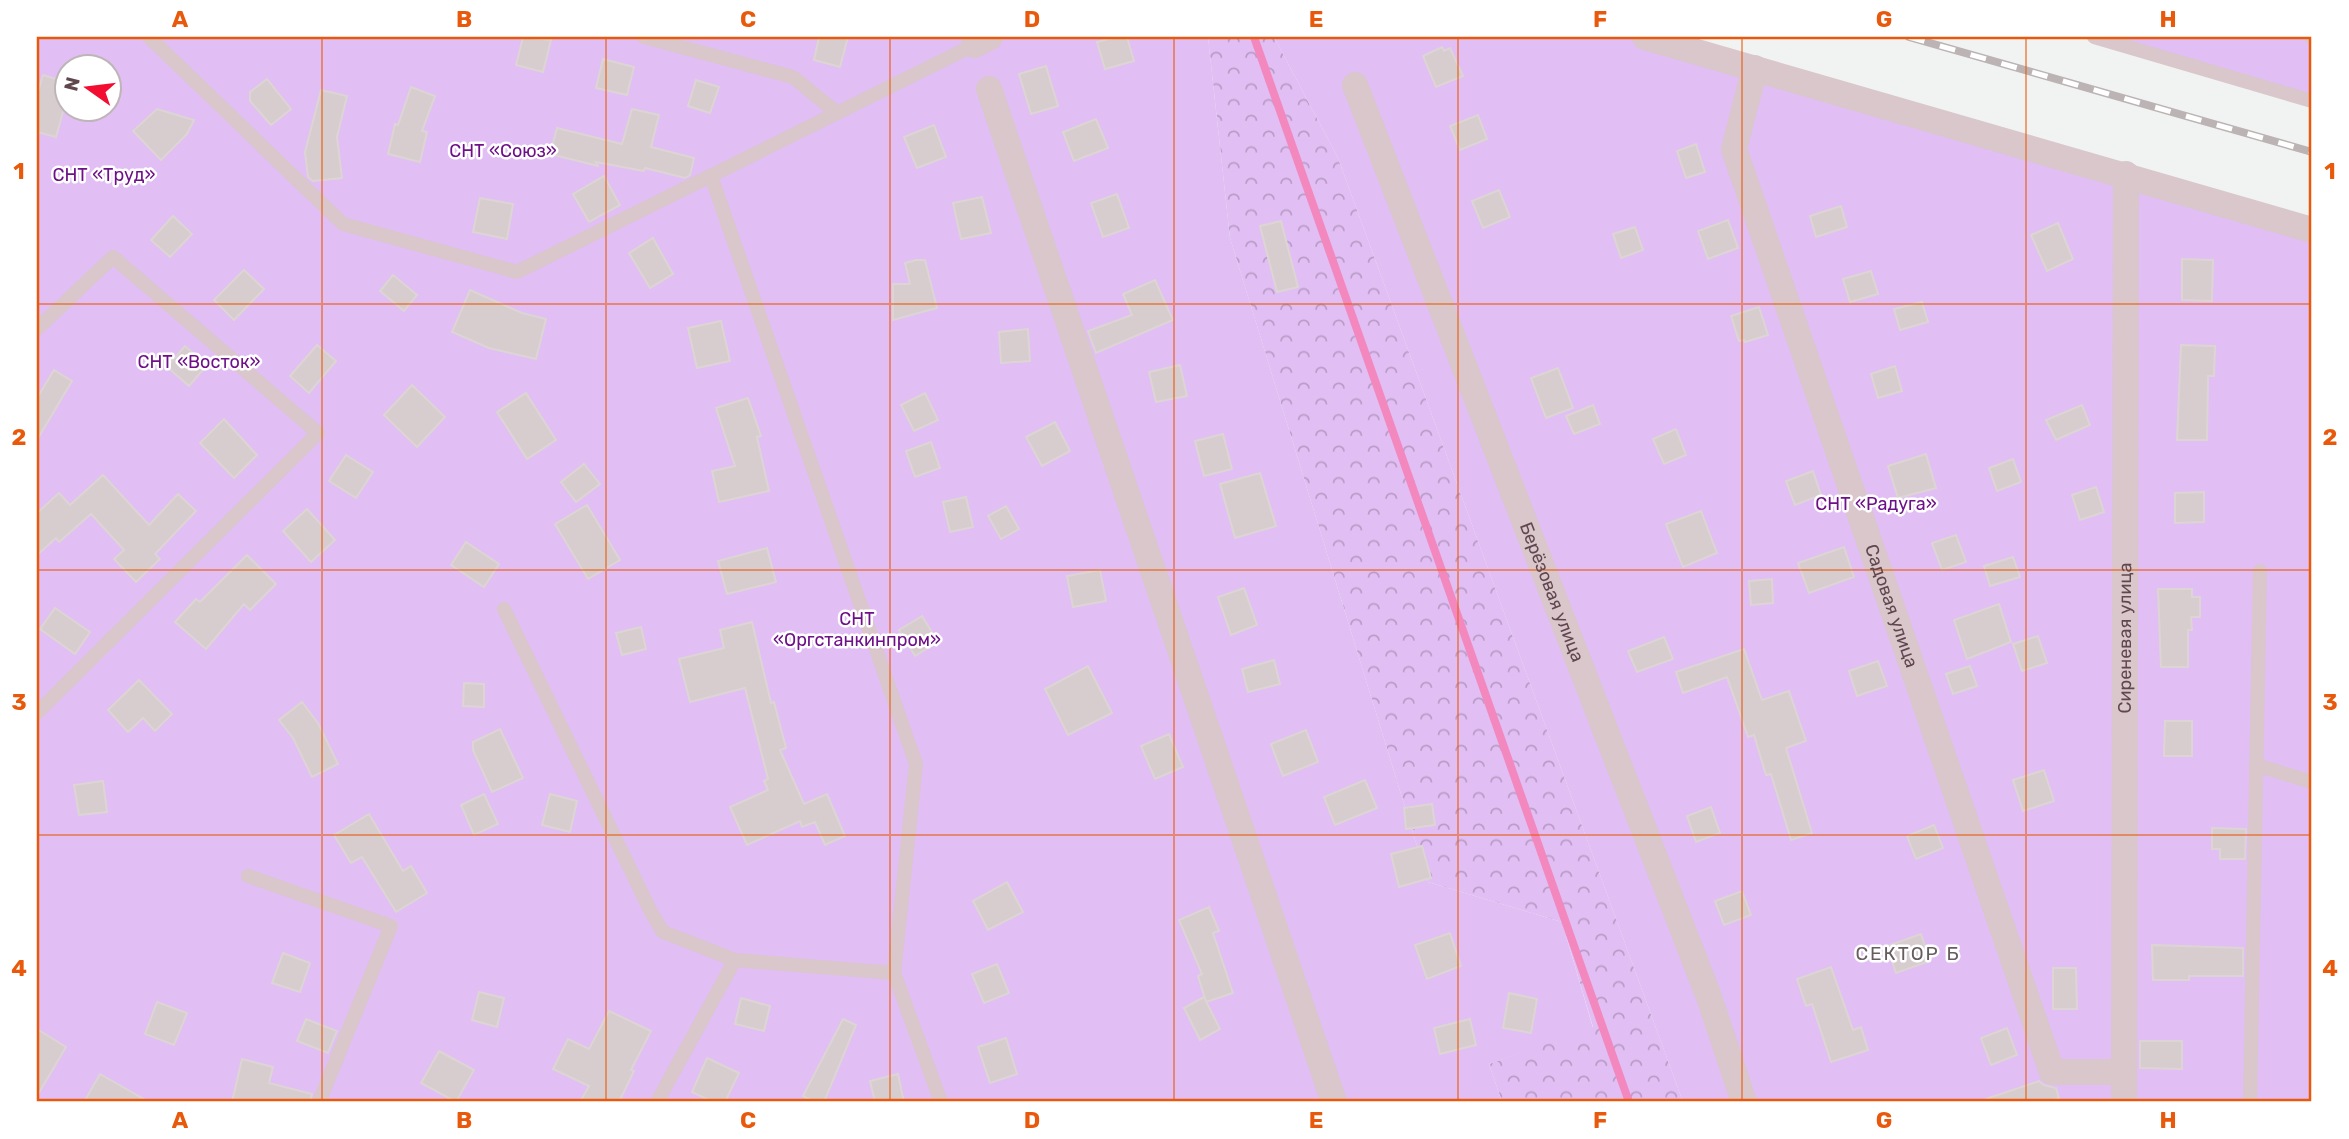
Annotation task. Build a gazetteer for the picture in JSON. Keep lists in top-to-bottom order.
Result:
{
  "streets": {
    "street": ["Берёзовая улица", "Садовая улица", "Сиреневая улица"]
  },
  "crossings": [
    ["Садовая улица", "Сиреневая улица"]
  ],
  "districts": ["СЕКТОР Б"],
  "parks": [
    "СНТ «Союз»",
    "СНТ «Труд»",
    "СНТ «Восток»",
    "СНТ «Радуга»",
    "СНТ «Оргстанкинпром»"
  ],
  "north": "left",
  "grid": {
    "columns": [
      "A",
      "B",
      "C",
      "D",
      "E",
      "F",
      "G",
      "H"
    ],
    "rows": [
      "1",
      "2",
      "3",
      "4"
    ]
  }
}
